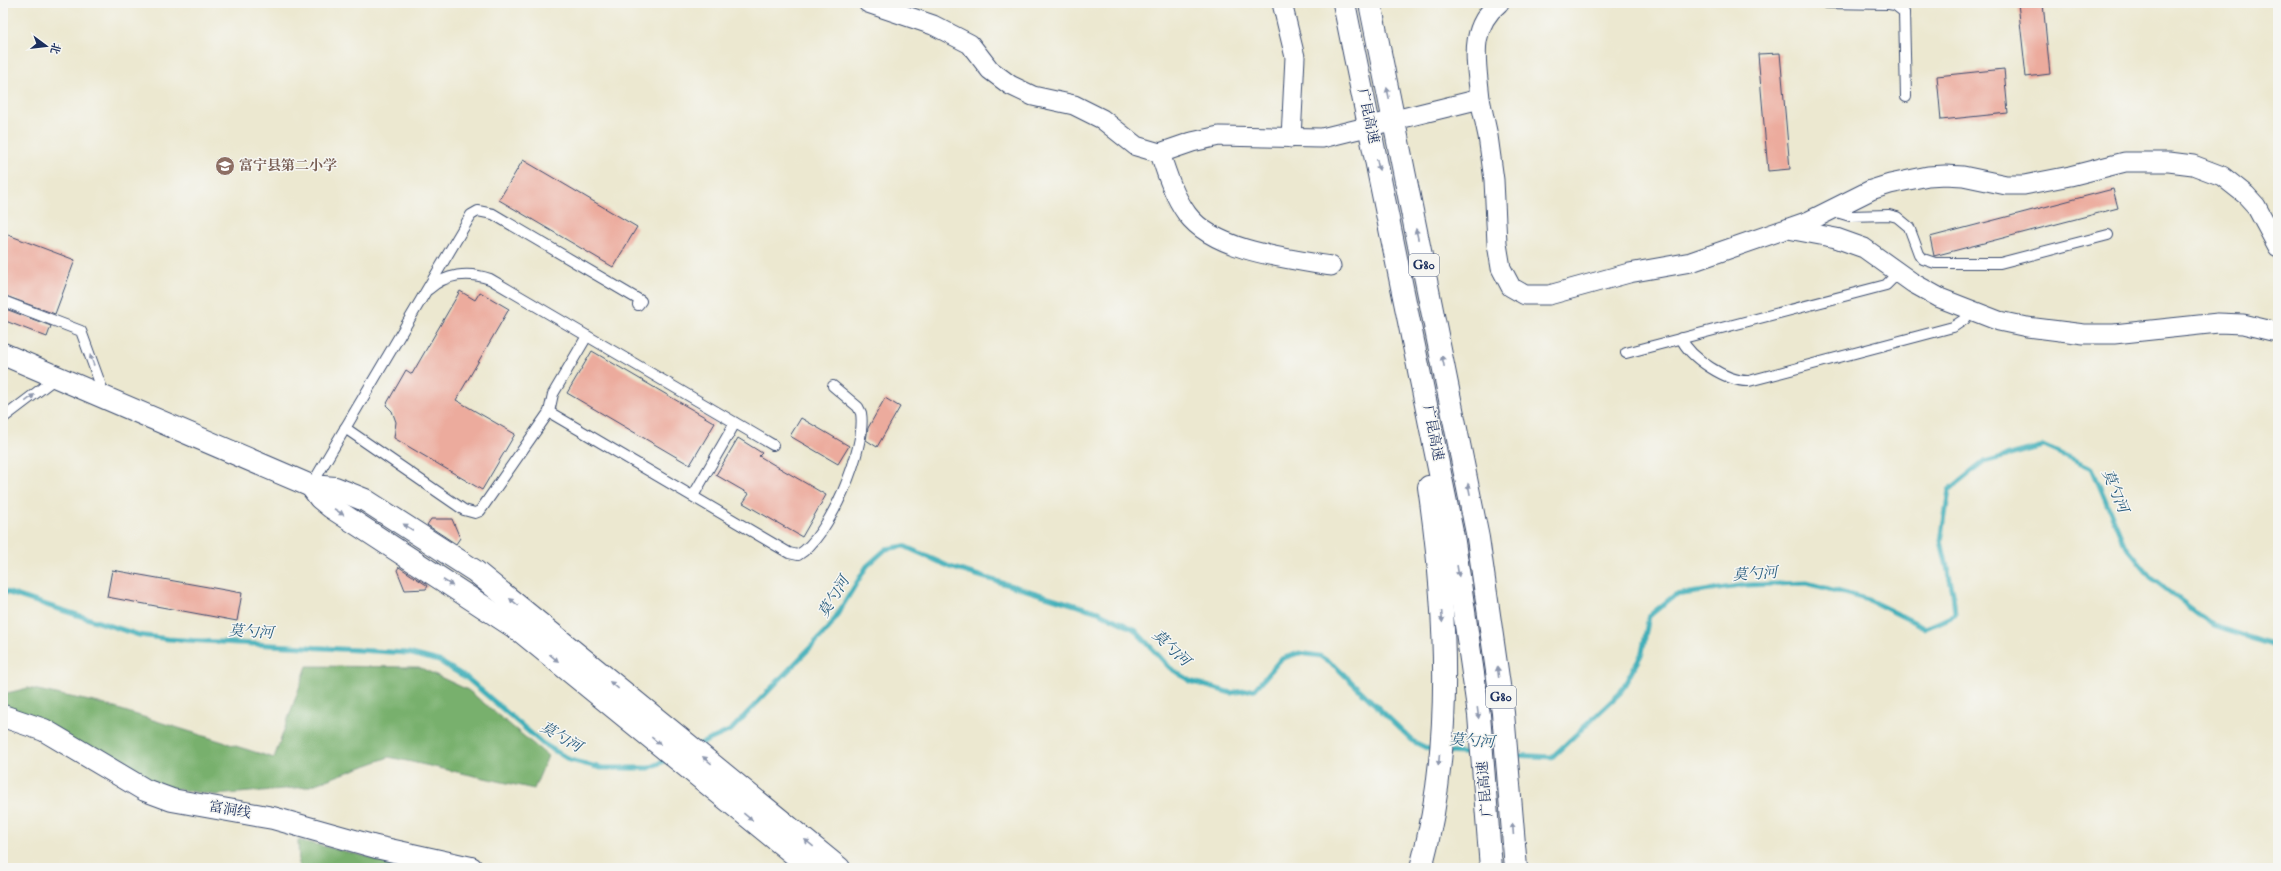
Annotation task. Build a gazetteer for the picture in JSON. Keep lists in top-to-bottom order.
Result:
{
  "streets": {
    "main road": ["广昆高速", "G80", "富洞线"]
  },
  "water": ["莫勺河"],
  "places": {
    "school or university": ["富宁县第二小学"]
  },
  "north": "right"
}
